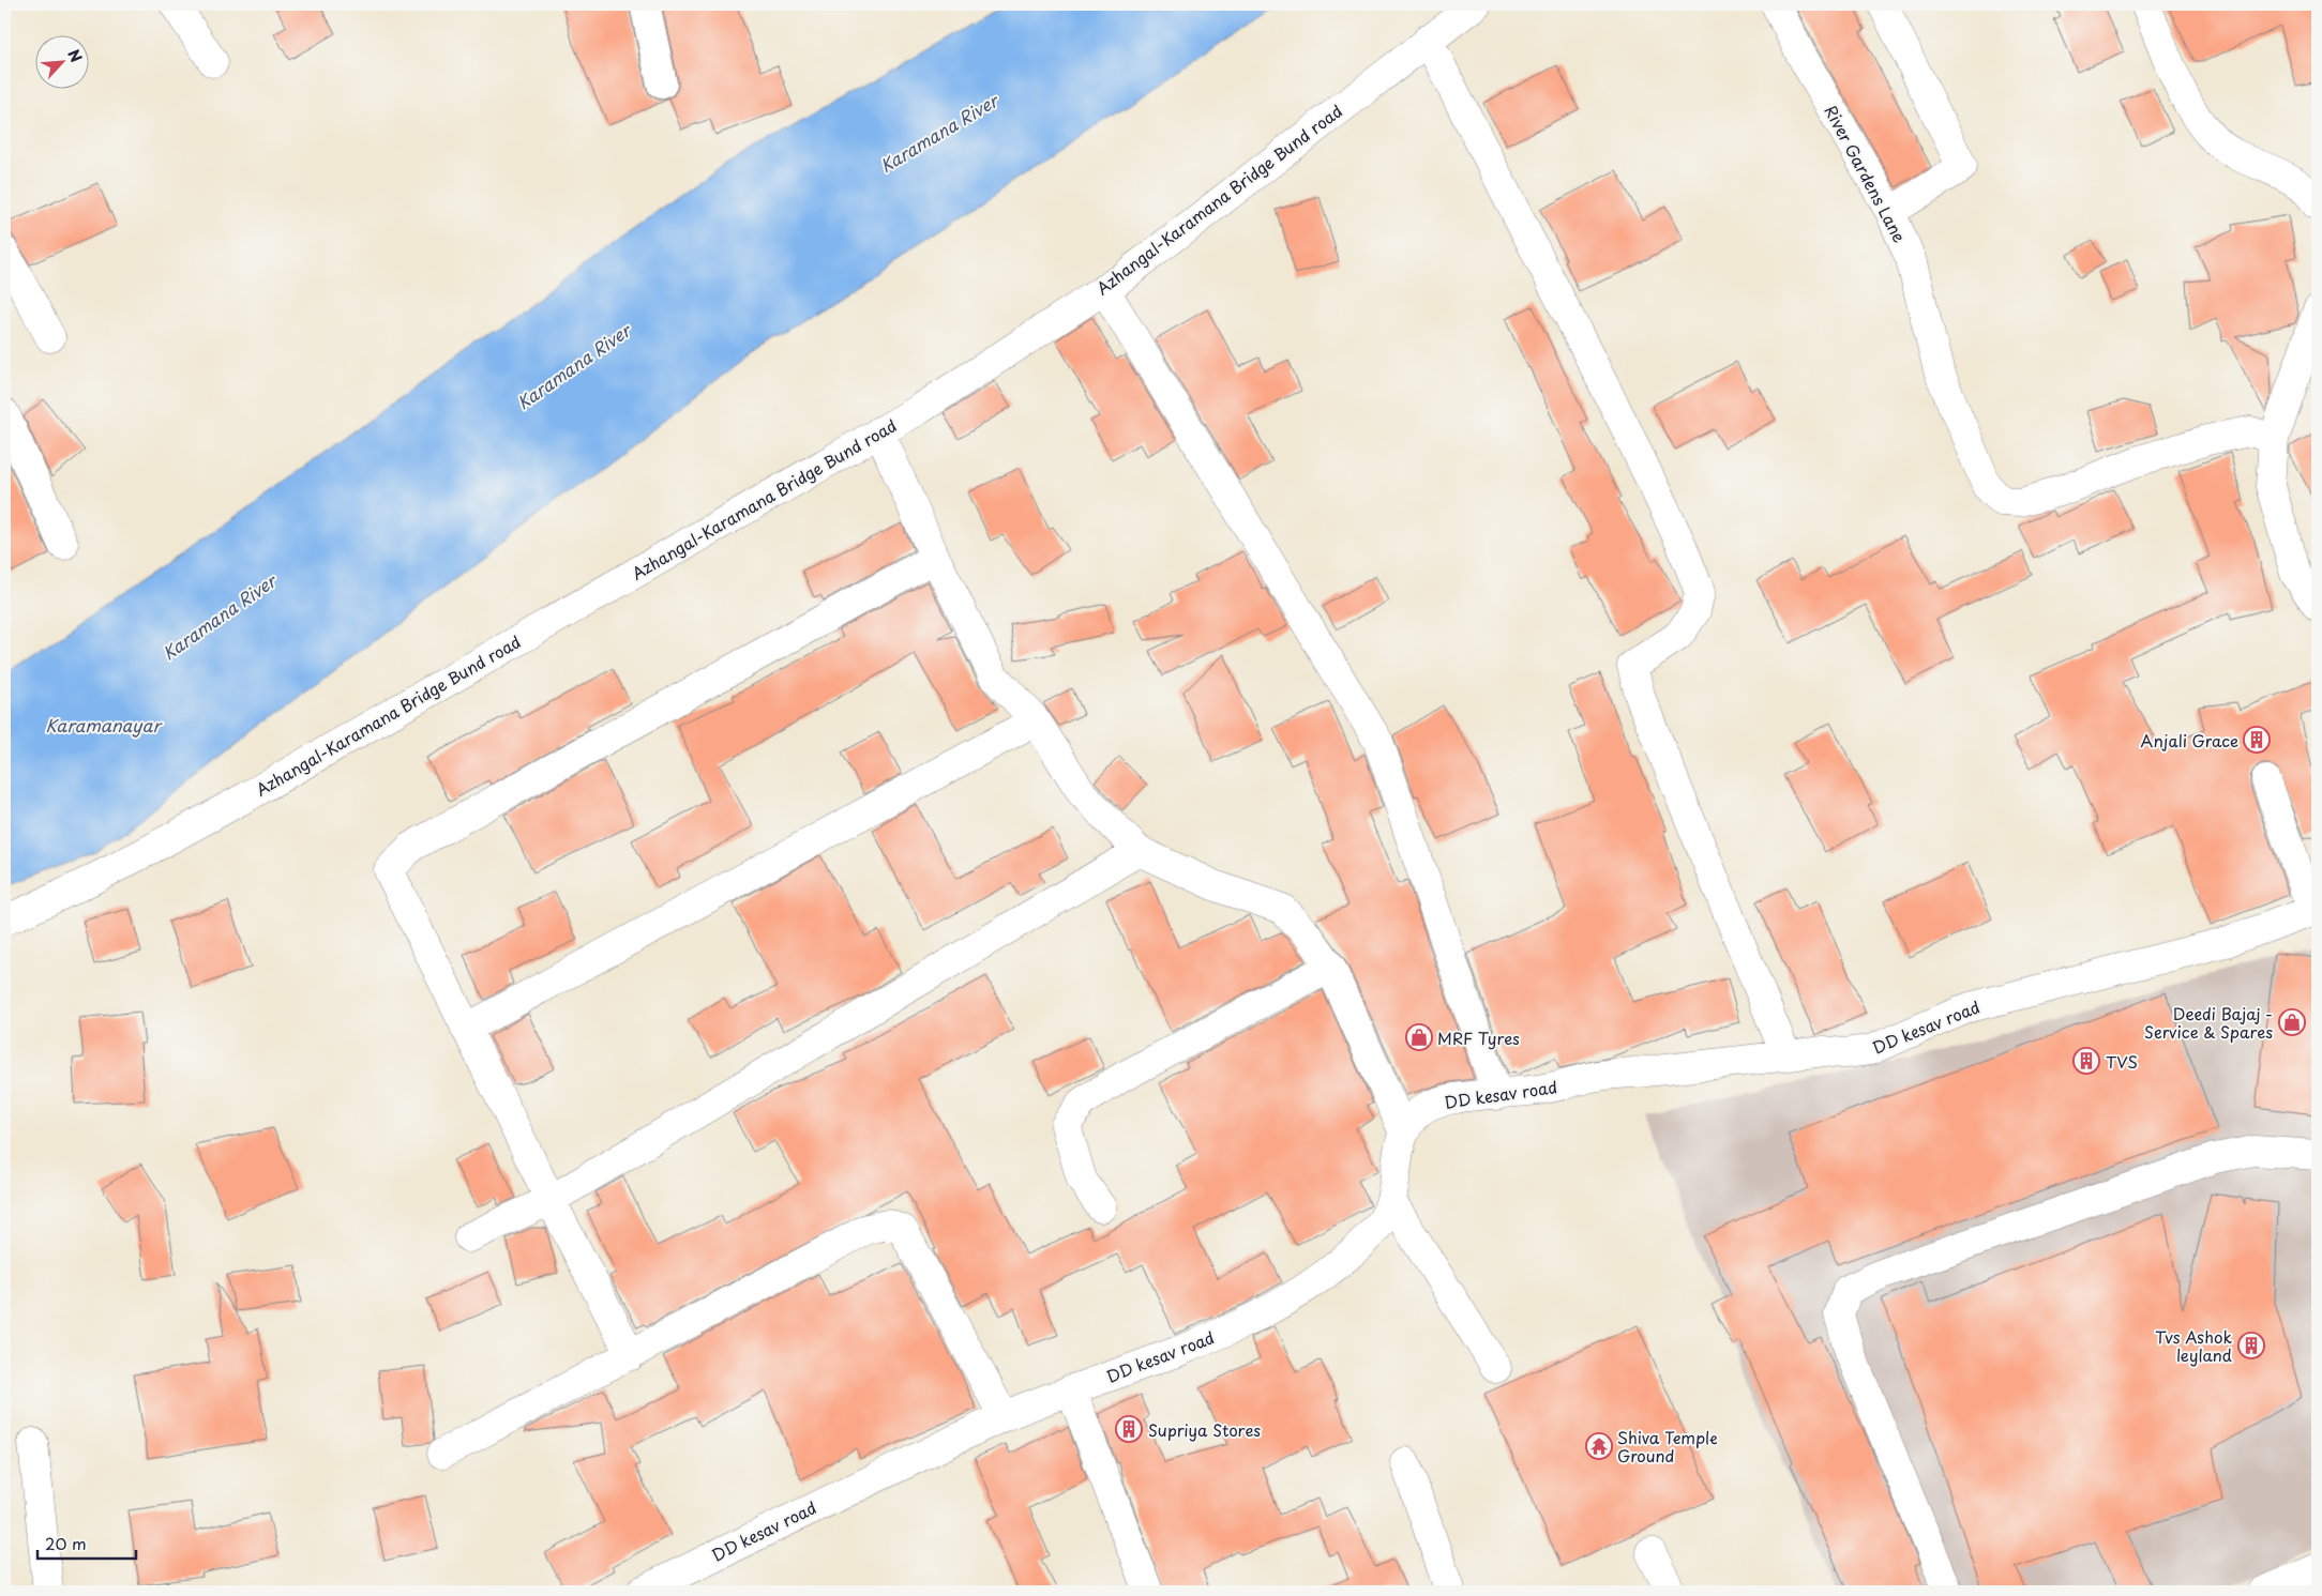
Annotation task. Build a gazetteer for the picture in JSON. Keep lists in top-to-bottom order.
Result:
{
  "streets": {
    "street": ["River Gardens Lane", "Azhangal-Karamana Bridge Bund road", "DD kesav road"]
  },
  "water": ["Karamana River", "Karamanayar"],
  "places": {
    "building": [
      "Anjali Grace",
      "TVS",
      "Tvs Ashok leyland",
      "Supriya Stores"
    ],
    "shop": ["Deedi Bajaj - Service & Spares", "MRF Tyres"],
    "temple": ["Shiva Temple Ground"]
  },
  "scale_bar": "20 m",
  "north": "top right"
}
